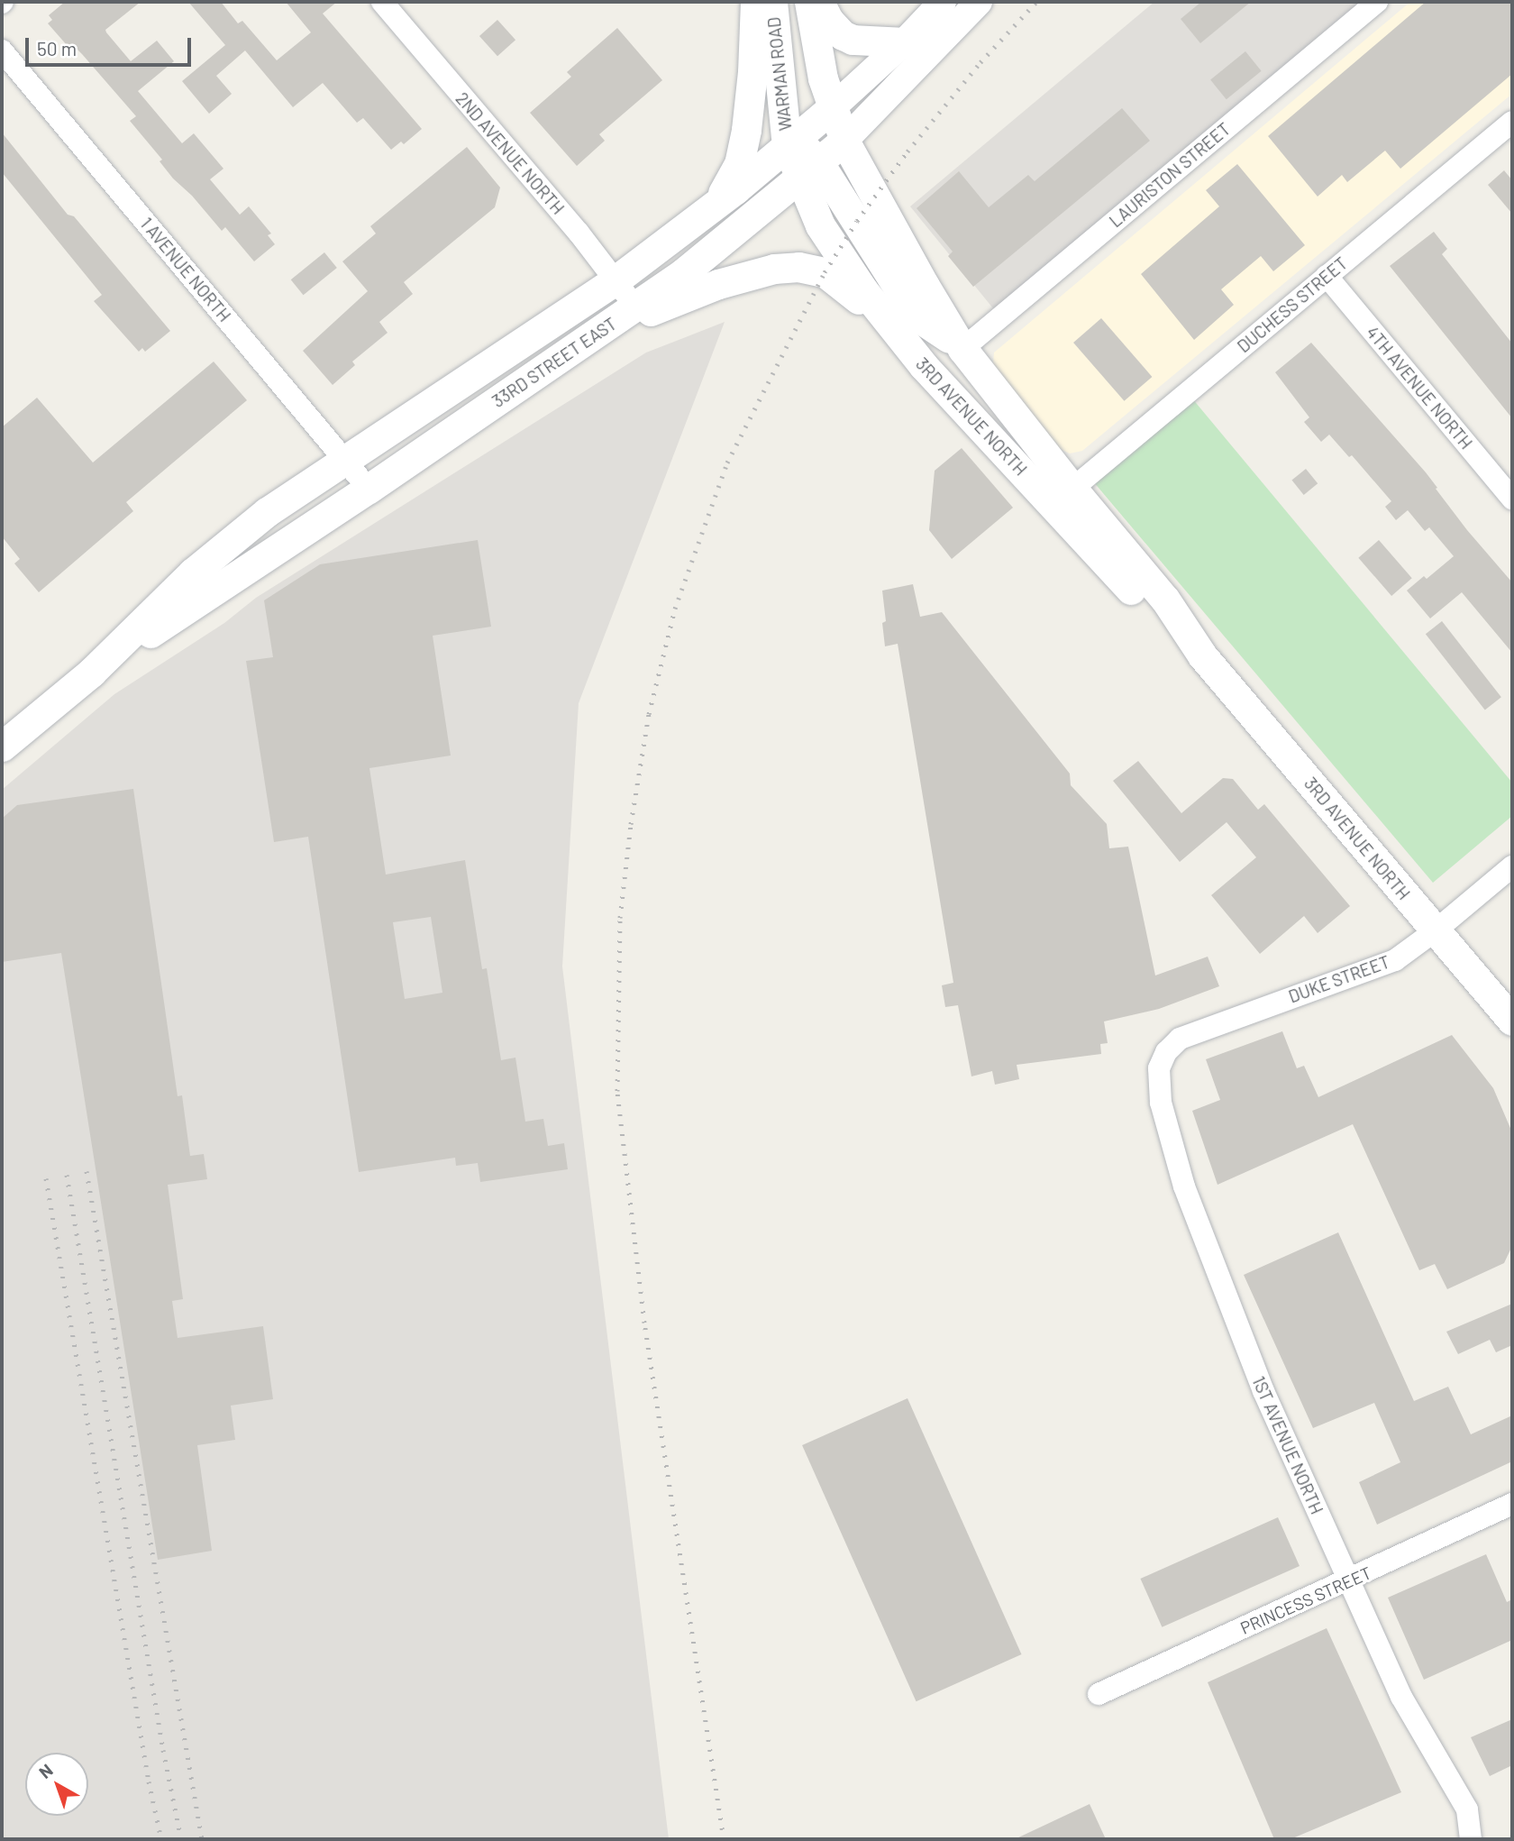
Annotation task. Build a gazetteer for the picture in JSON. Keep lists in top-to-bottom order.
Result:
{
  "streets": {
    "main road": ["WARMAN ROAD", "33RD STREET EAST", "3RD AVENUE NORTH"],
    "street": [
      "2ND AVENUE NORTH",
      "LAURISTON STREET",
      "1 AVENUE NORTH",
      "DUCHESS STREET",
      "4TH AVENUE NORTH",
      "DUKE STREET",
      "1ST AVENUE NORTH",
      "PRINCESS STREET"
    ]
  },
  "crossings": [
    ["WARMAN ROAD", "33RD STREET EAST"],
    ["WARMAN ROAD", "3RD AVENUE NORTH"],
    ["2ND AVENUE NORTH", "33RD STREET EAST"],
    ["LAURISTON STREET", "3RD AVENUE NORTH"],
    ["1 AVENUE NORTH", "33RD STREET EAST"],
    ["DUCHESS STREET", "4TH AVENUE NORTH"],
    ["DUCHESS STREET", "3RD AVENUE NORTH"],
    ["33RD STREET EAST", "3RD AVENUE NORTH"],
    ["3RD AVENUE NORTH", "DUKE STREET"],
    ["DUKE STREET", "1ST AVENUE NORTH"],
    ["1ST AVENUE NORTH", "PRINCESS STREET"]
  ],
  "scale_bar": "50 m",
  "north": "top left"
}
